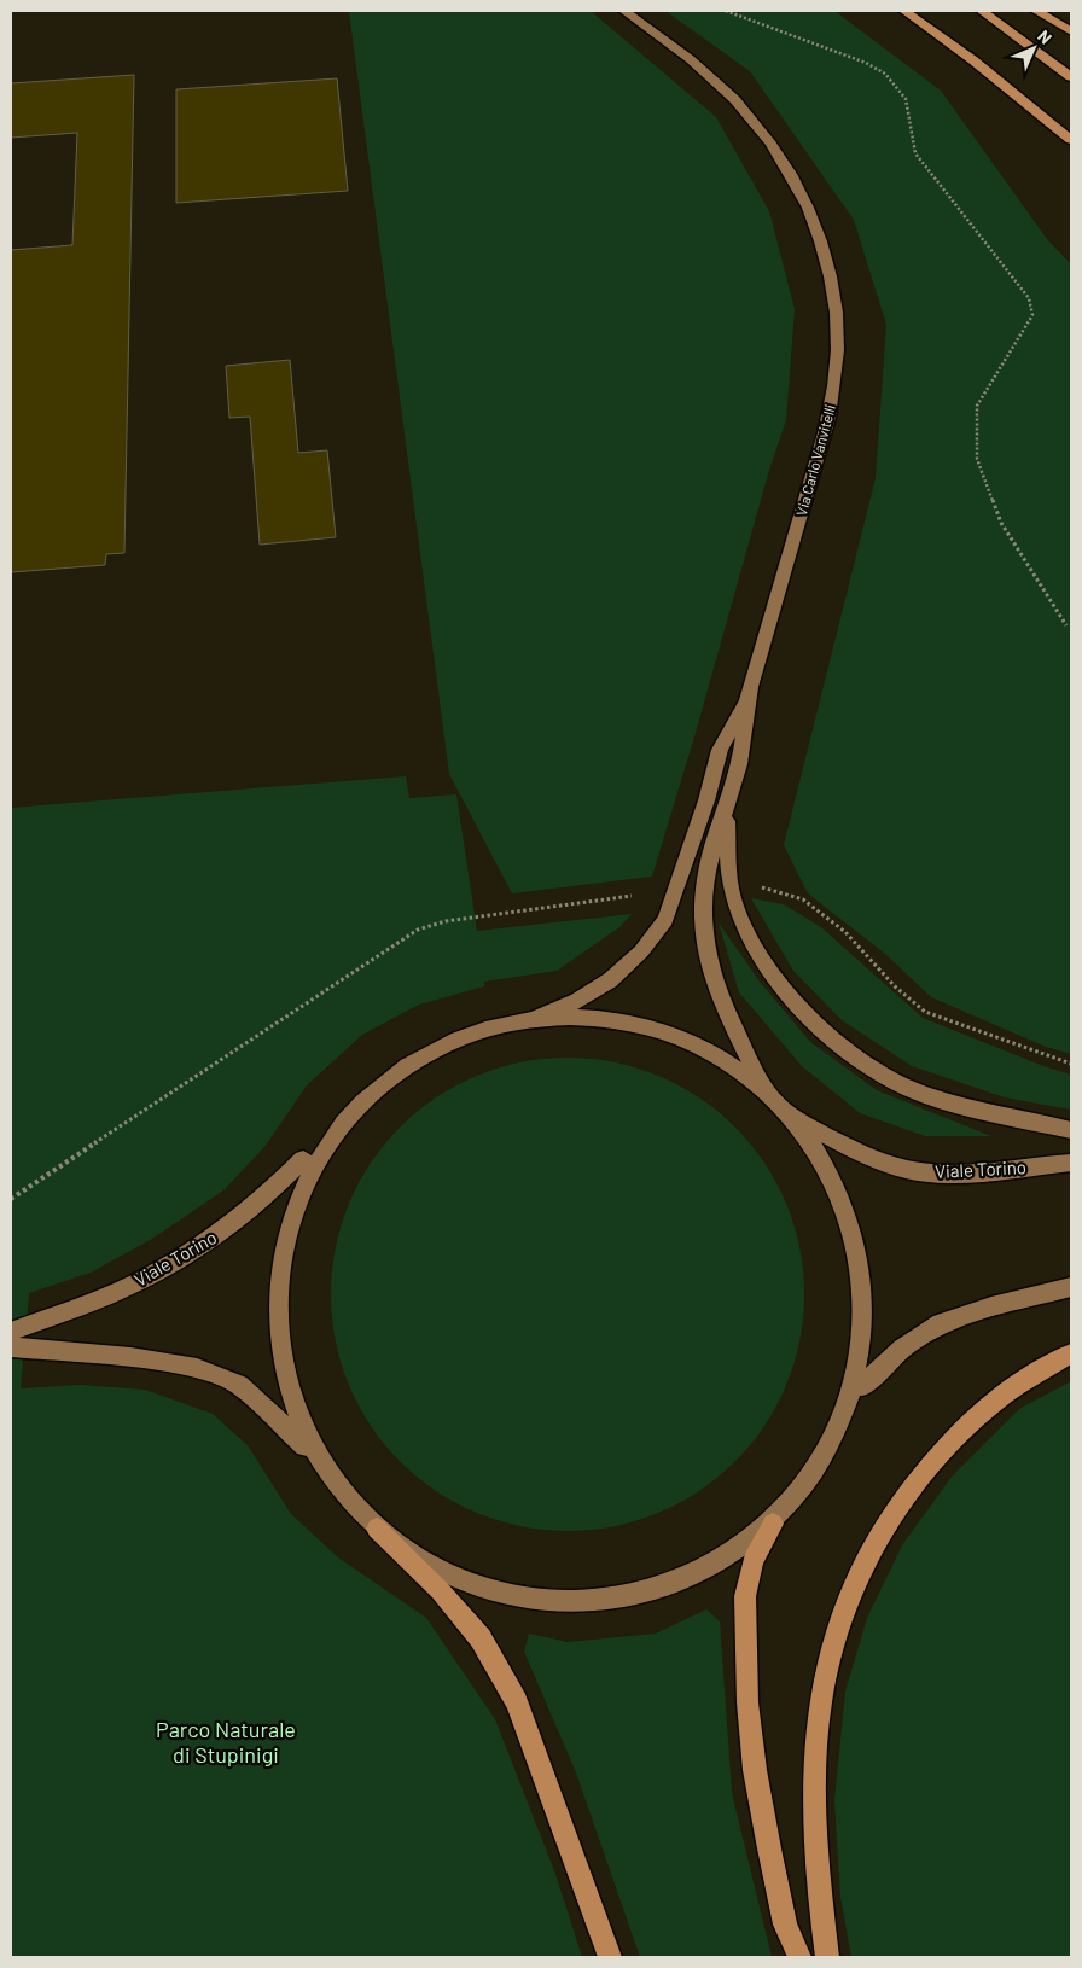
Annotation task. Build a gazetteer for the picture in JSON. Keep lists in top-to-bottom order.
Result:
{
  "streets": {
    "main road": ["Via Carlo Vanvitelli", "Viale Torino"]
  },
  "crossings": [
    ["Via Carlo Vanvitelli", "Viale Torino"]
  ],
  "parks": ["Parco Naturale di Stupinigi"],
  "north": "top right"
}
